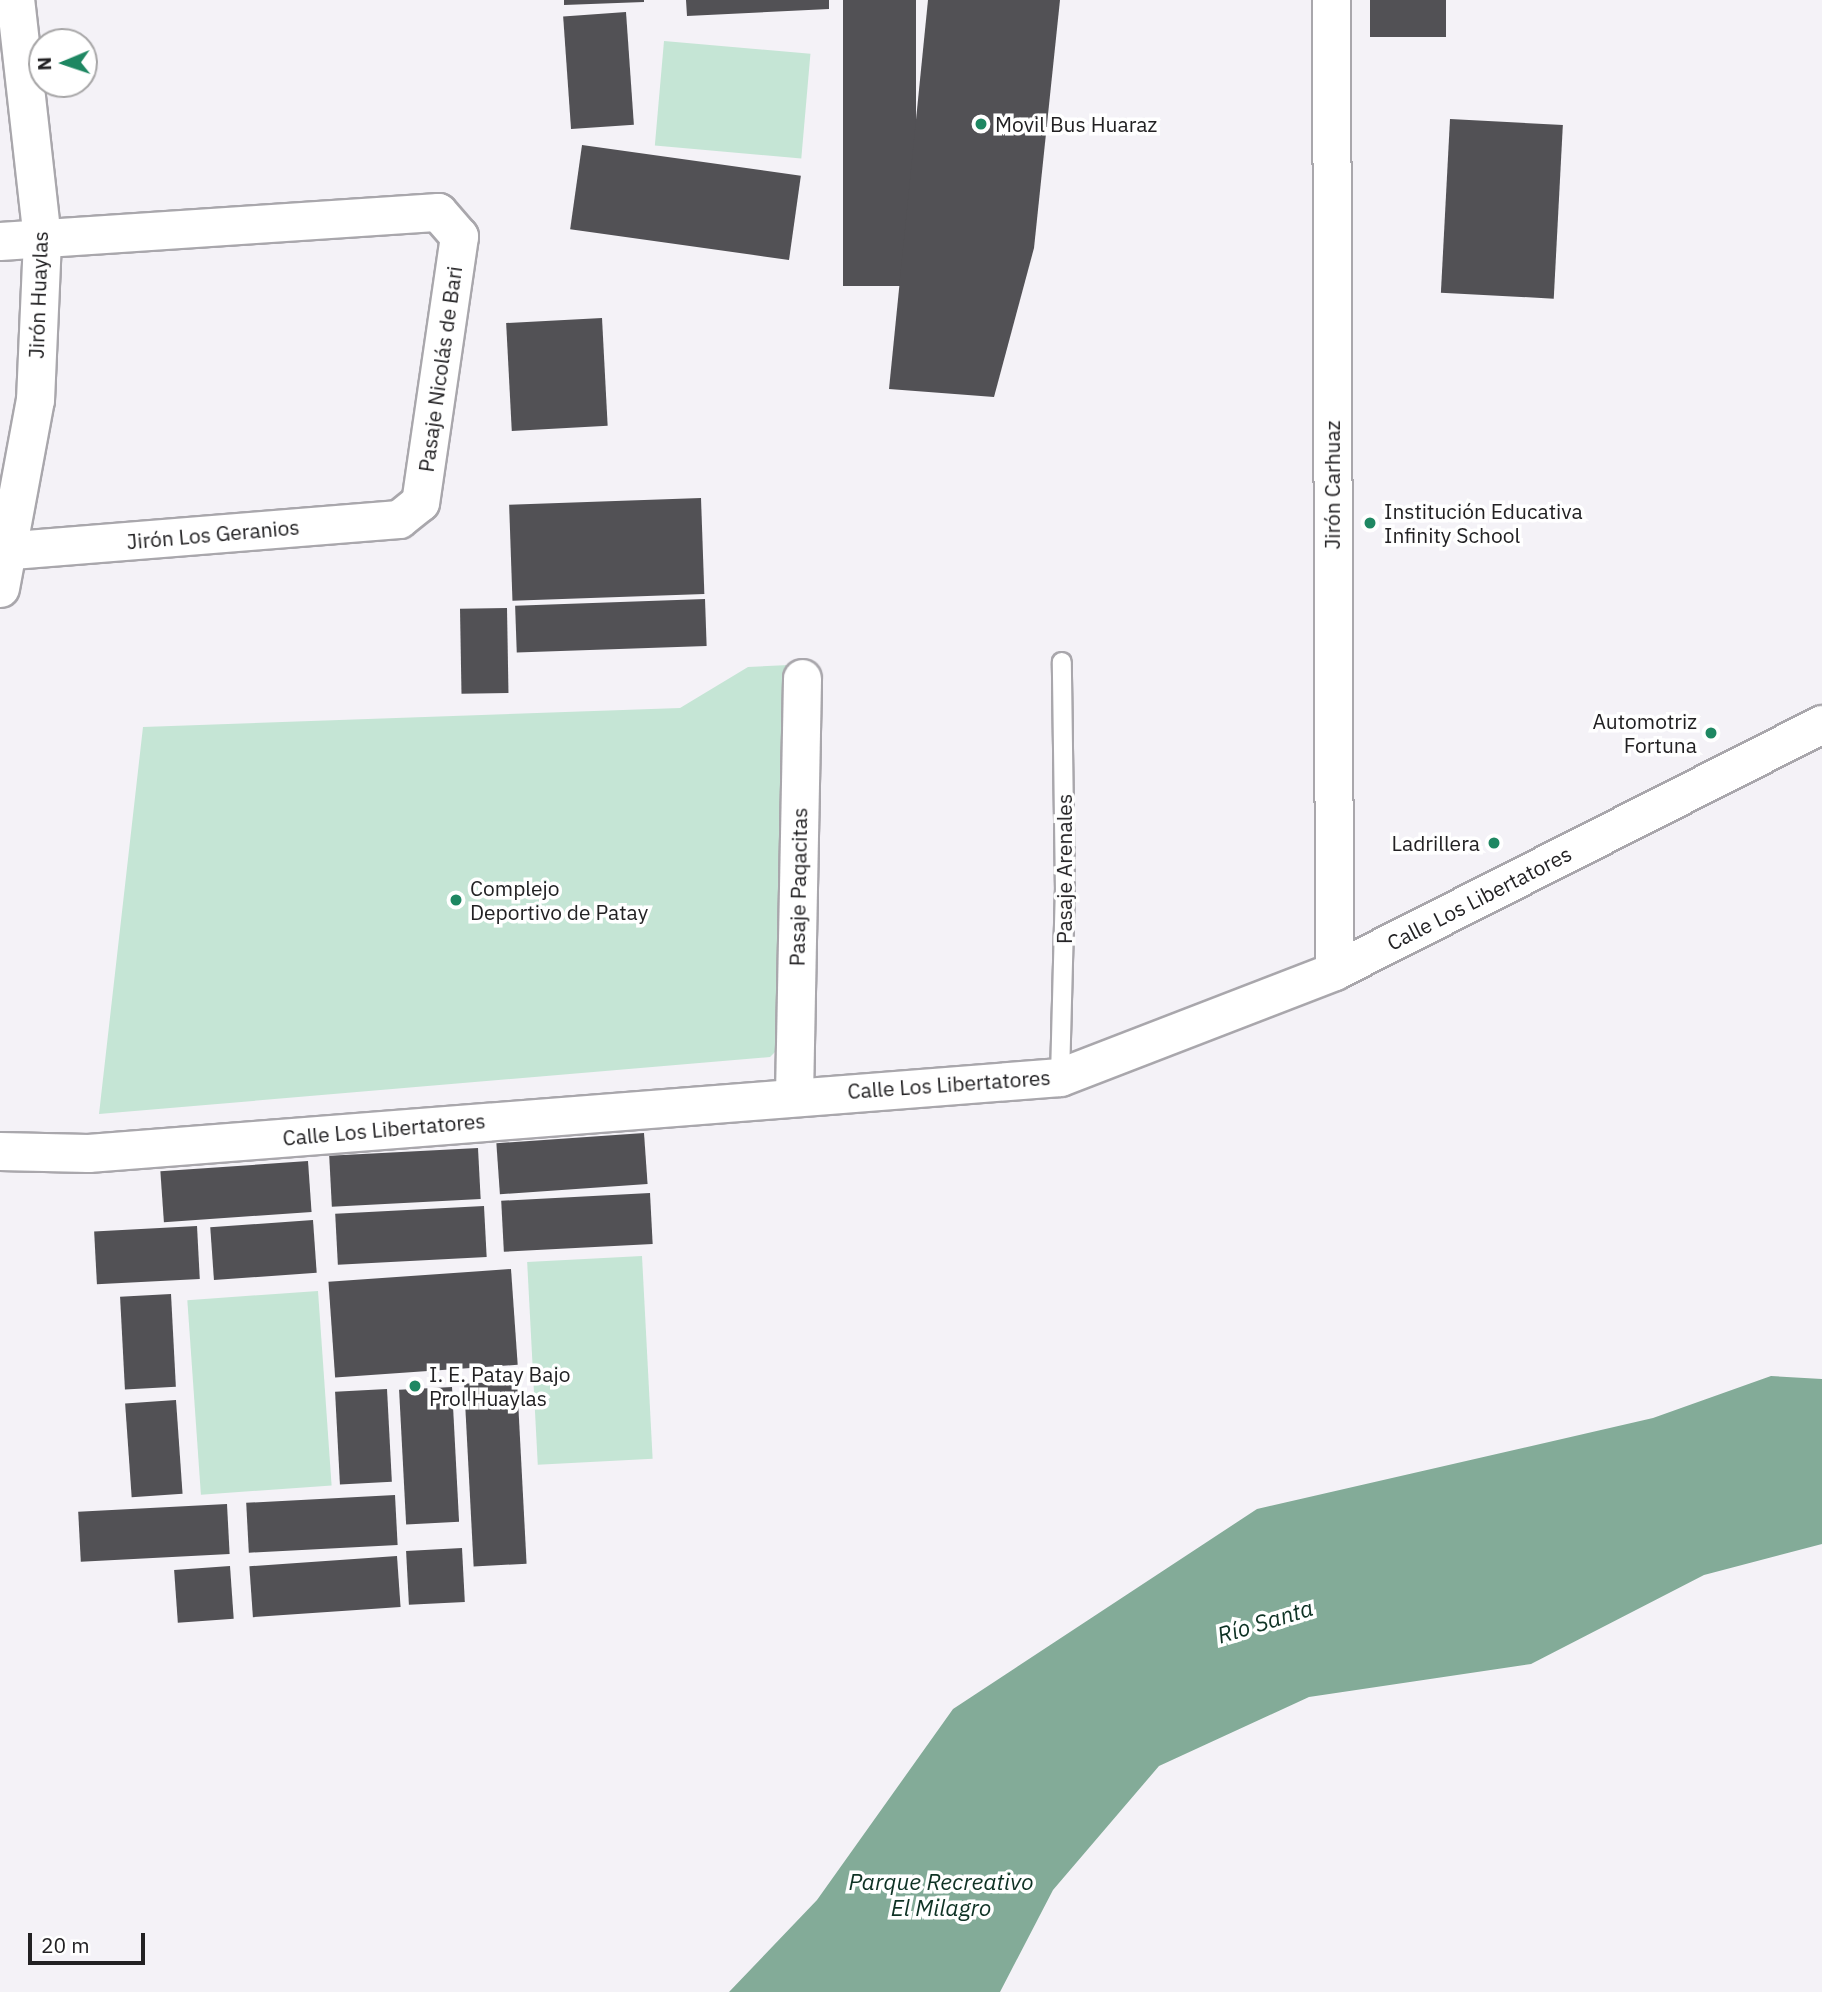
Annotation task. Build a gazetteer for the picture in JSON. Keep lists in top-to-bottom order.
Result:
{
  "streets": {
    "street": [
      "Jirón Huaylas",
      "Pasaje Nicolás de Bari",
      "Jirón Carhuaz",
      "Jirón Los Geranios",
      "Pasaje Paqacitas",
      "Calle Los Libertatores"
    ],
    "lane": ["Pasaje Arenales"]
  },
  "crossings": [
    ["Jirón Huaylas", "Pasaje Nicolás de Bari"],
    ["Jirón Huaylas", "Jirón Los Geranios"],
    ["Pasaje Nicolás de Bari", "Jirón Los Geranios"],
    ["Jirón Carhuaz", "Calle Los Libertatores"],
    ["Pasaje Arenales", "Calle Los Libertatores"],
    ["Pasaje Paqacitas", "Calle Los Libertatores"]
  ],
  "water": ["Río Santa", "Parque Recreativo El Milagro"],
  "places": [
    "Movil Bus Huaraz",
    "Institución Educativa Infinity School",
    "Automotriz Fortuna",
    "Ladrillera",
    "Complejo Deportivo de Patay",
    "I. E. Patay Bajo Prol Huaylas"
  ],
  "scale_bar": "20 m",
  "north": "left"
}
